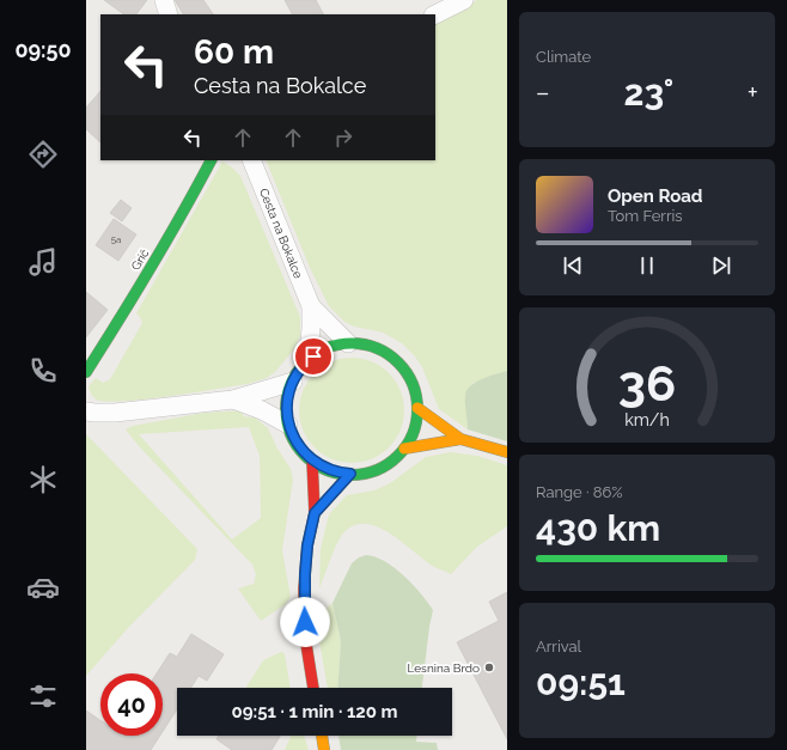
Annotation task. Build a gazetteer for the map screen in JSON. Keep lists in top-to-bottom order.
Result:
{
  "streets": {
    "street": ["Cesta na Bokalce", "Grič"]
  },
  "places": ["Lesnina Brdo"],
  "house_numbers": ["5a"],
  "page": {
    "tabs": "09:50",
    "tile": [
      "Climate",
      ["Range · 86%", "430 km"],
      ["Arrival", "09:51"]
    ],
    "turn": ["60 m", "Cesta na Bokalce"],
    "heat": ["−", "23°", "+"],
    "song": ["Open Road", "Tom Ferris"],
    "limit": "40",
    "trip": "09:51 · 1 min · 120 m",
    "gauge": ["36", "km/h"]
  }
}
